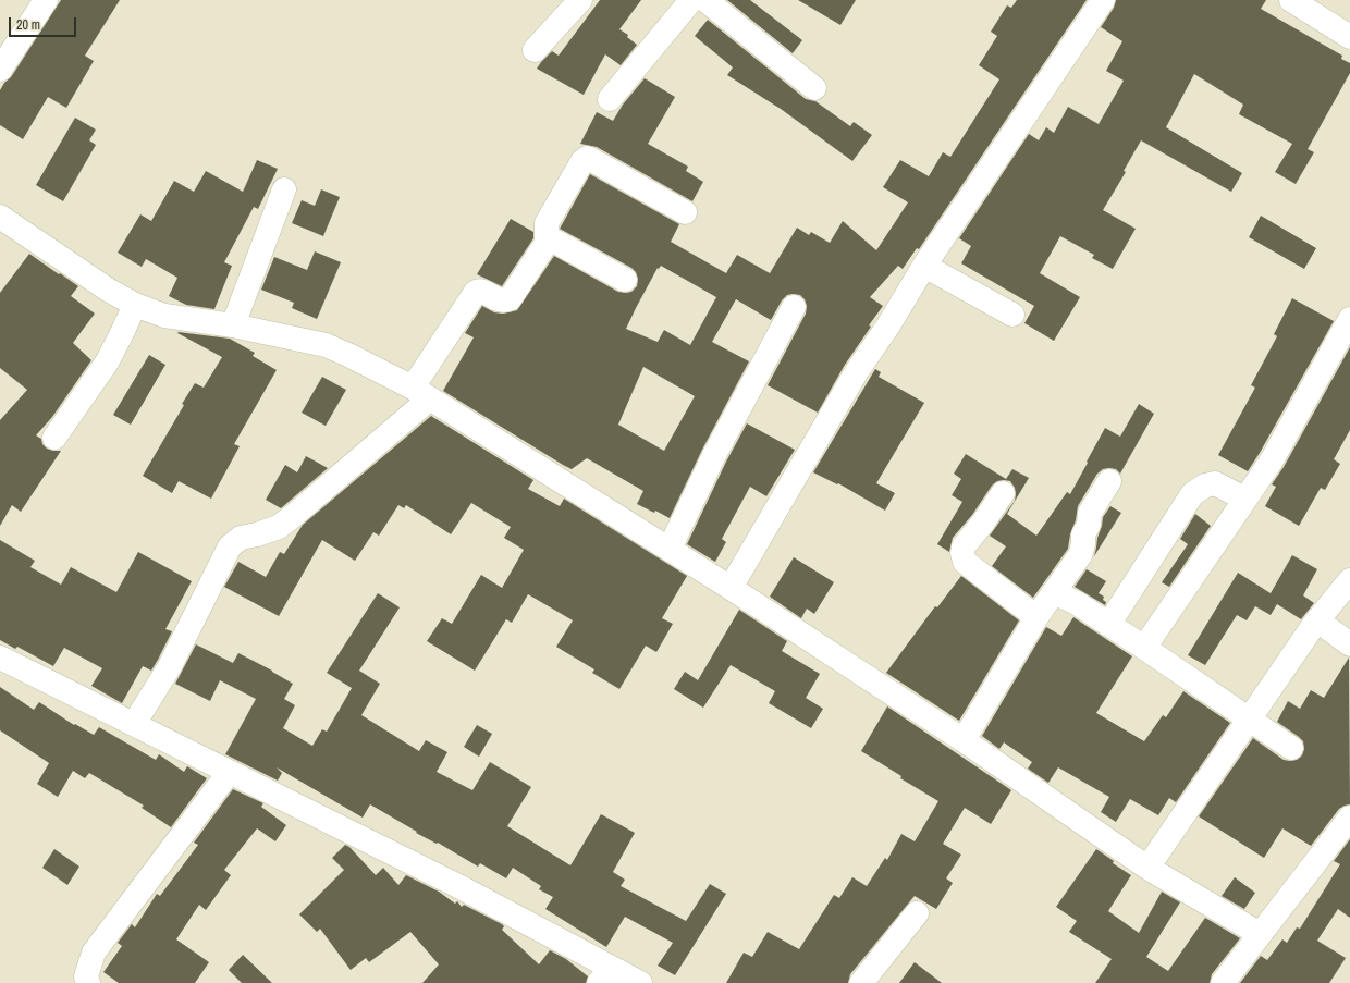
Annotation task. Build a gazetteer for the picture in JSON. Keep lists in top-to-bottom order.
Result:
{
  "scale_bar": "20 m"
}
